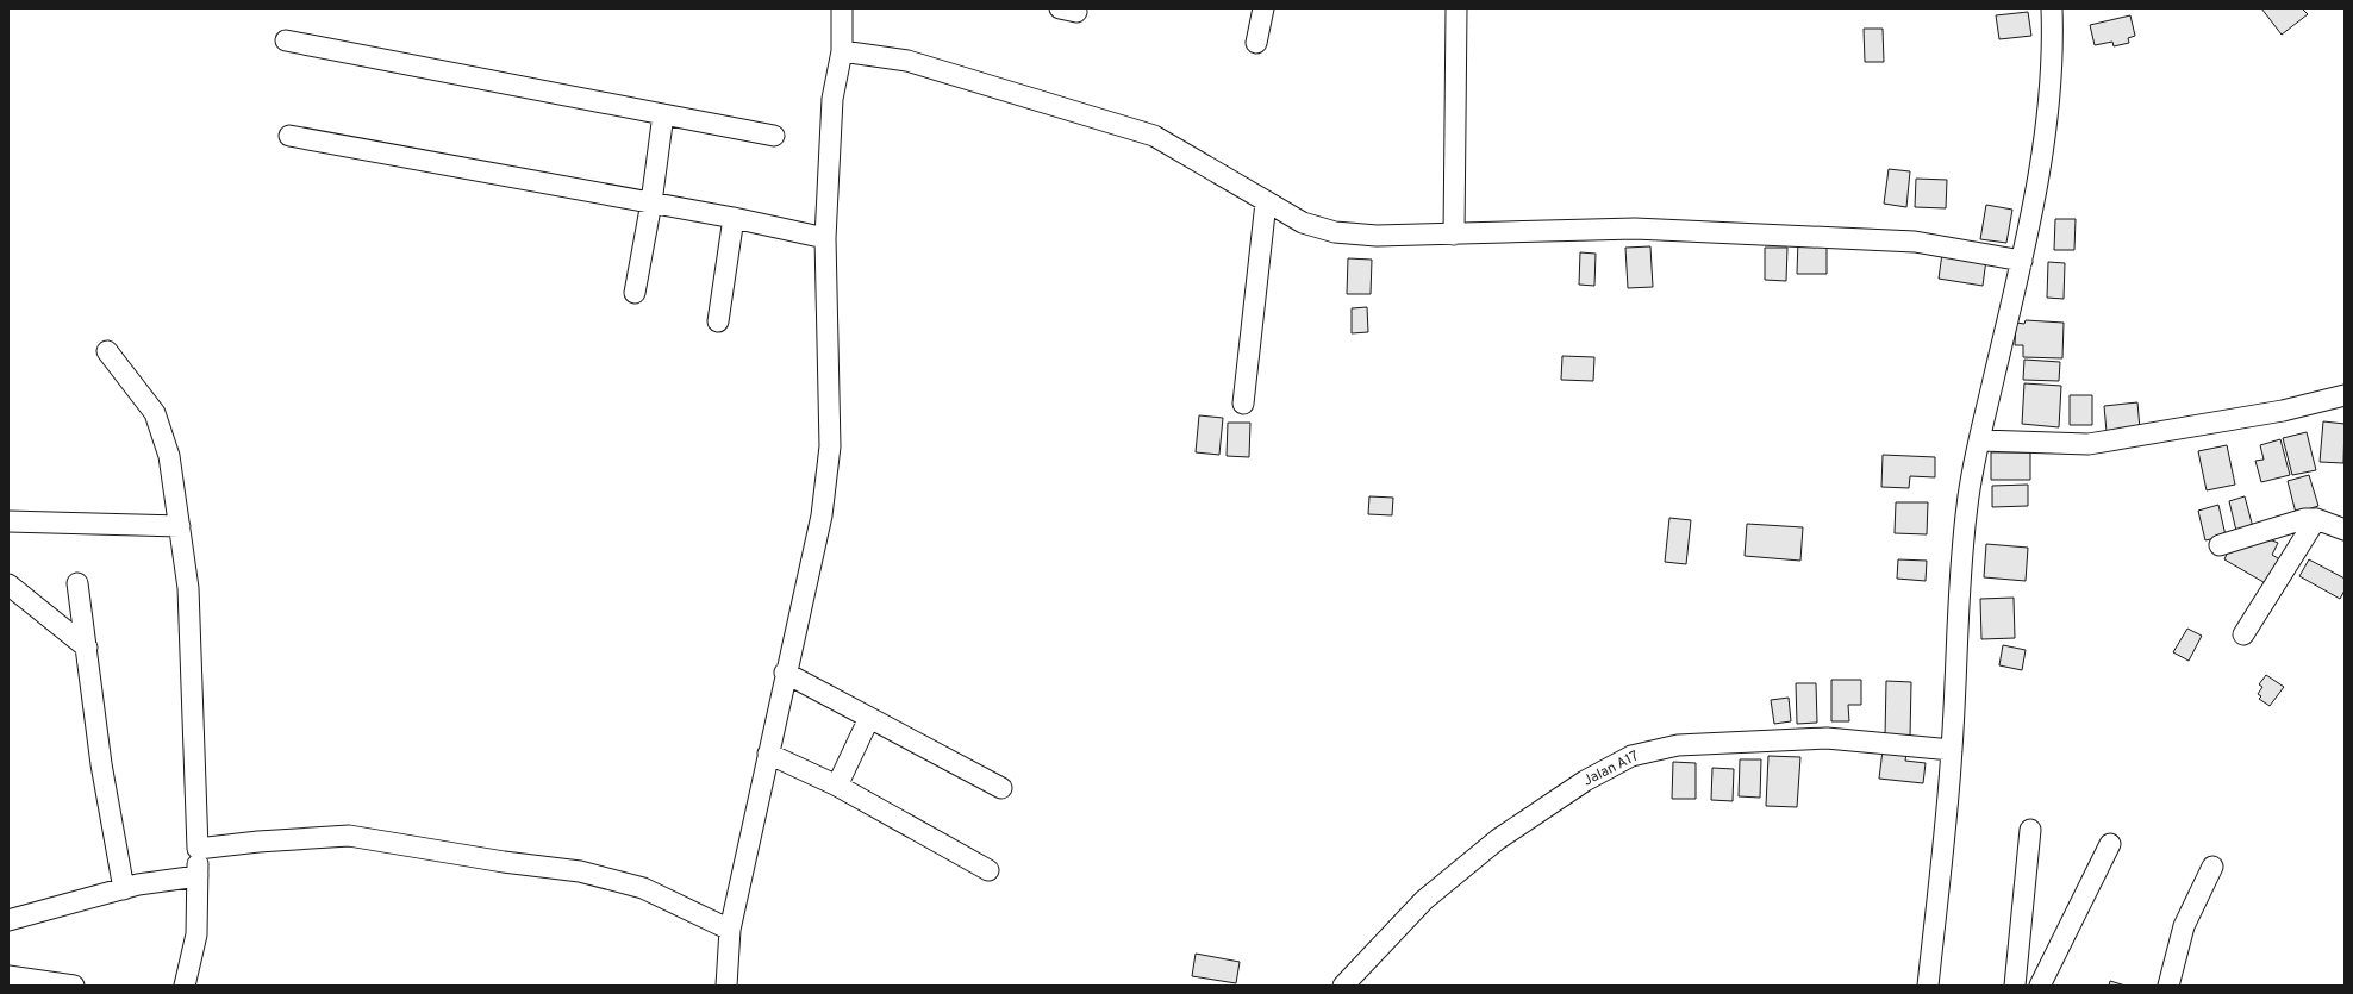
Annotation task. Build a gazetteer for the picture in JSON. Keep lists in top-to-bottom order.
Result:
{
  "streets": {
    "street": ["Jalan A17"]
  }
}
